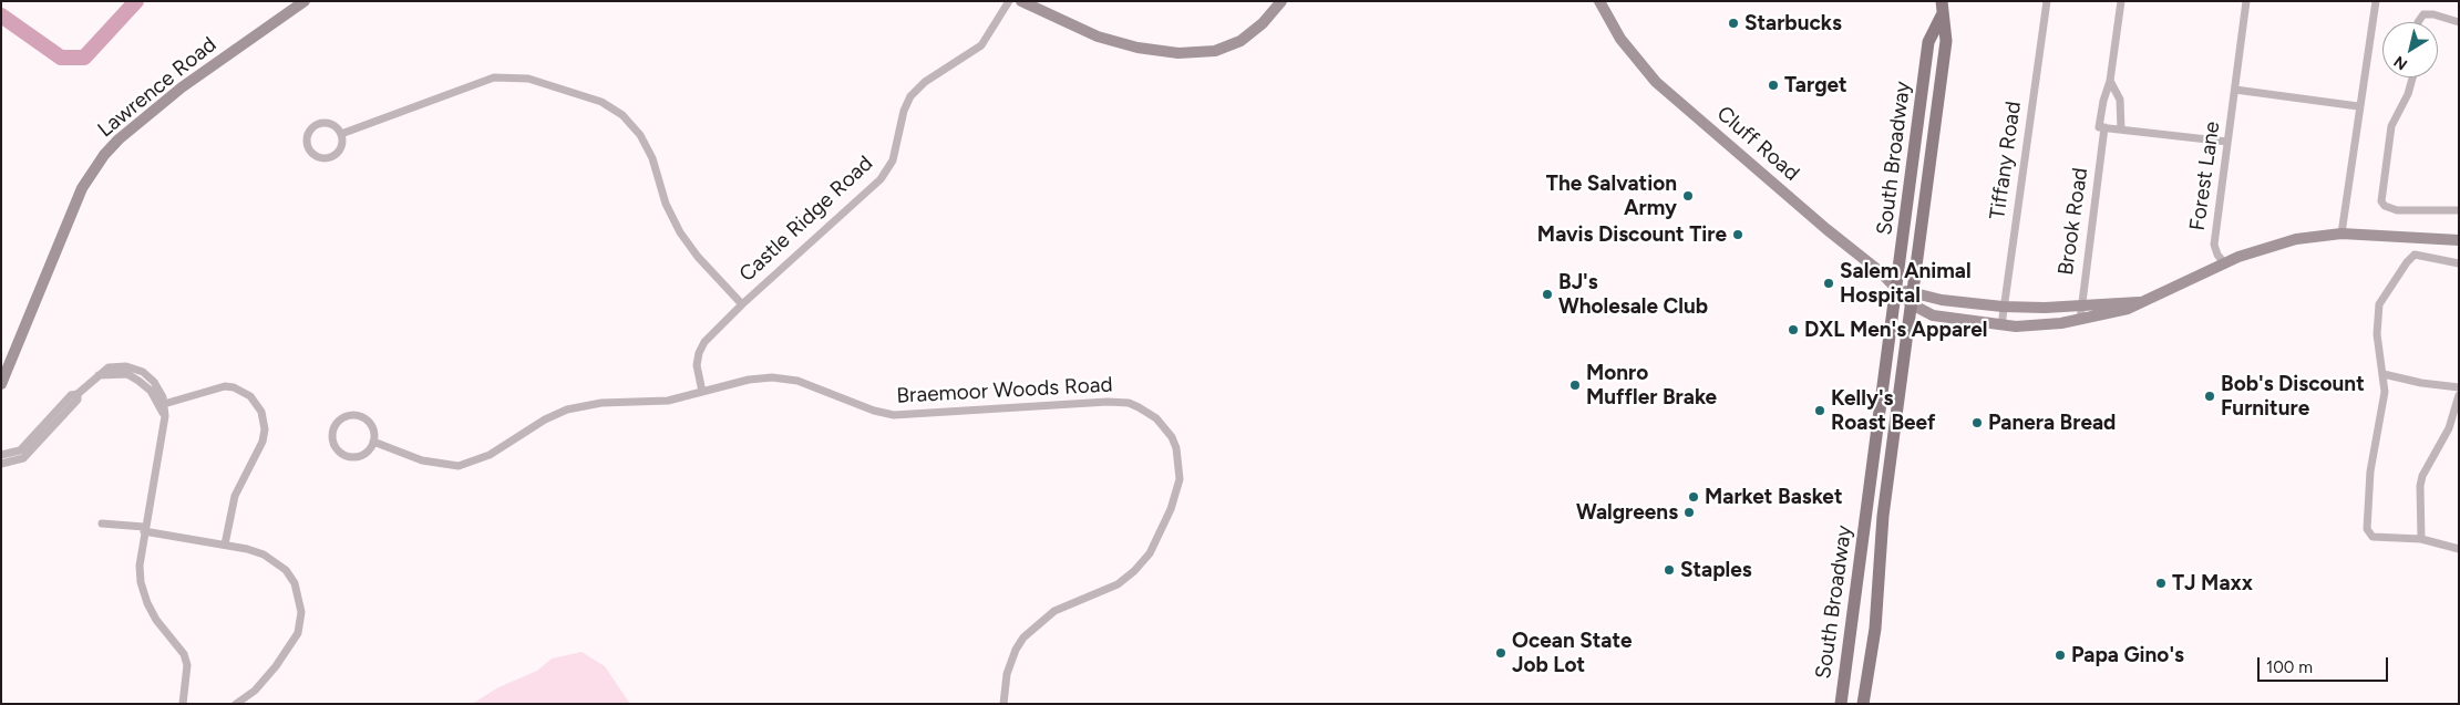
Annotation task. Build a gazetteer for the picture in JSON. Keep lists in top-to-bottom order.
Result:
{
  "streets": {
    "main road": ["South Broadway"],
    "street": [
      "Lawrence Road",
      "Cluff Road",
      "Tiffany Road",
      "Forest Lane",
      "Castle Ridge Road",
      "Brook Road",
      "Braemoor Woods Road"
    ]
  },
  "crossings": [
    ["Cluff Road", "South Broadway"],
    ["Castle Ridge Road", "Braemoor Woods Road"]
  ],
  "places": [
    "Starbucks",
    "Target",
    "The Salvation Army",
    "Mavis Discount Tire",
    "Salem Animal Hospital",
    "BJ's Wholesale Club",
    "DXL Men's Apparel",
    "Monro Muffler Brake",
    "Bob's Discount Furniture",
    "Kelly's Roast Beef",
    "Panera Bread",
    "Market Basket",
    "Walgreens",
    "Staples",
    "TJ Maxx",
    "Ocean State Job Lot",
    "Papa Gino's"
  ],
  "scale_bar": "100 m",
  "north": "bottom left"
}
